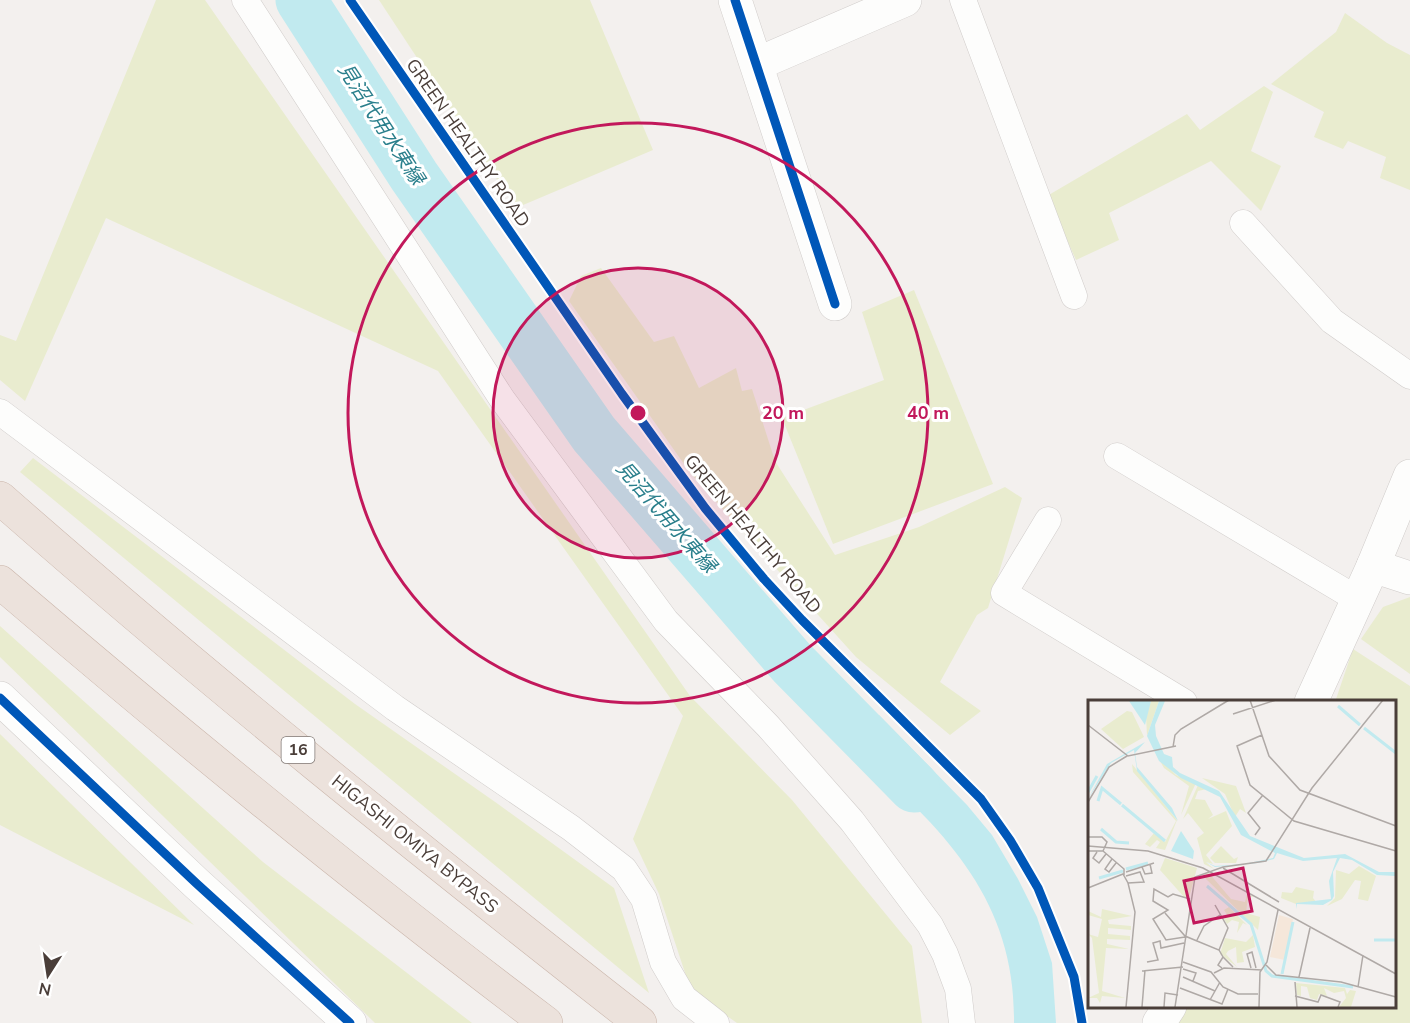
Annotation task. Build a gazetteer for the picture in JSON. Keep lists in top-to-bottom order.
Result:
{
  "streets": {
    "highway": ["16", "HIGASHI OMIYA BYPASS"],
    "cycle path": ["GREEN HEALTHY ROAD"]
  },
  "water": ["見沼代用水東縁"],
  "north": "bottom",
  "rings": ["20 m", "40 m"]
}
